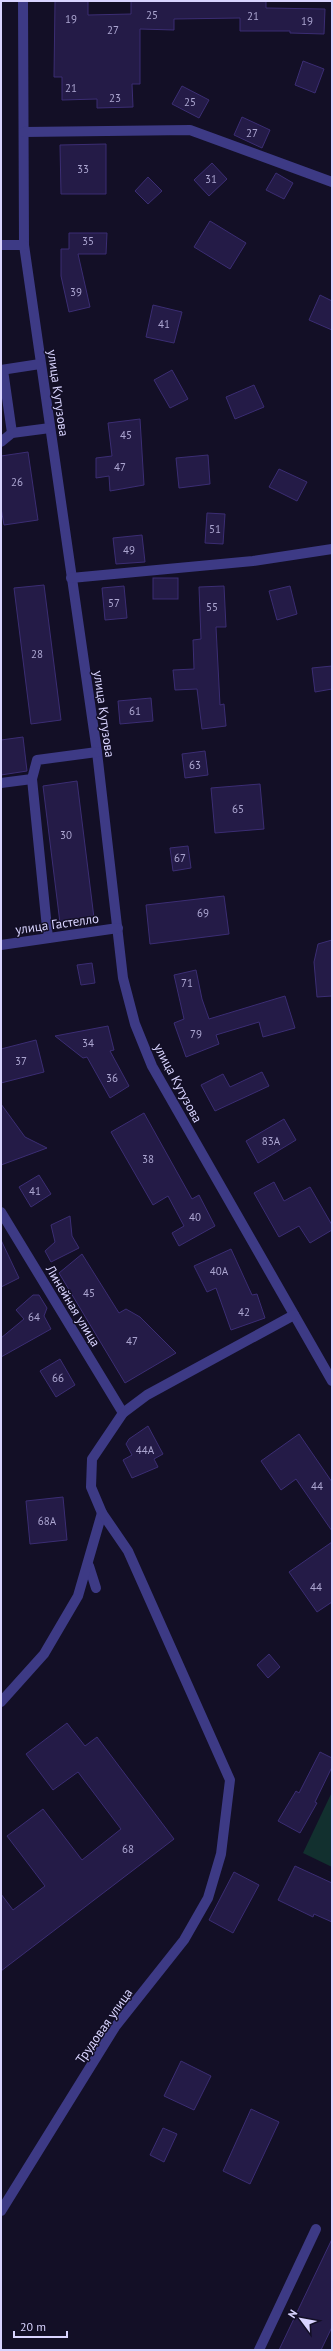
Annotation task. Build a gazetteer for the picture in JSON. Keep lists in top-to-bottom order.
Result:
{
  "streets": {
    "street": [
      "улица Кутузова",
      "улица Гастелло",
      "Линейная улица",
      "Трудовая улица"
    ]
  },
  "crossings": [
    ["улица Кутузова", "улица Гастелло"],
    ["улица Кутузова", "Трудовая улица"],
    ["Линейная улица", "Трудовая улица"]
  ],
  "house_numbers": [
    "25",
    "21",
    "19",
    "19",
    "27",
    "21",
    "23",
    "25",
    "27",
    "33",
    "31",
    "35",
    "39",
    "41",
    "45",
    "47",
    "26",
    "51",
    "49",
    "57",
    "55",
    "28",
    "61",
    "63",
    "65",
    "30",
    "67",
    "69",
    "71",
    "79",
    "34",
    "37",
    "36",
    "83А",
    "38",
    "41",
    "40",
    "40А",
    "45",
    "42",
    "64",
    "47",
    "66",
    "44А",
    "44",
    "68А",
    "44",
    "68"
  ],
  "scale_bar": "20 m",
  "north": "top left"
}
